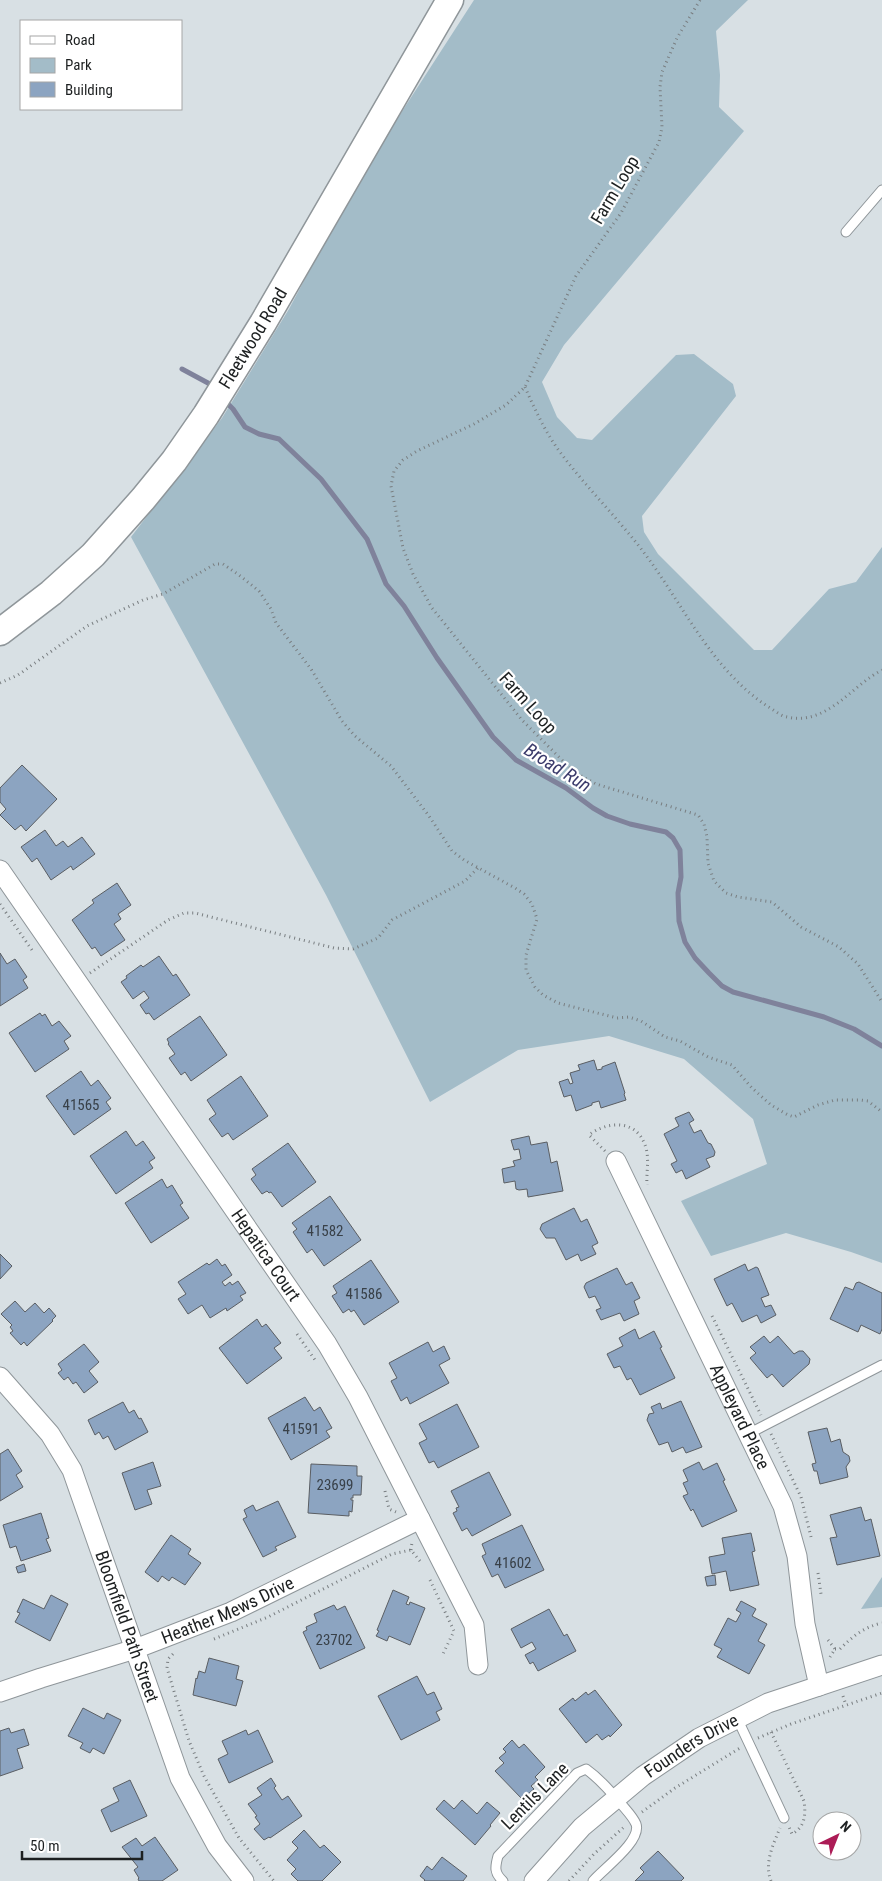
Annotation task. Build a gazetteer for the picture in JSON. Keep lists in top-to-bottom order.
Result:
{
  "streets": {
    "main road": ["Fleetwood Road"],
    "street": [
      "Hepatica Court",
      "Appleyard Place",
      "Heather Mews Drive",
      "Bloomfield Path Street",
      "Founders Drive"
    ],
    "lane": ["Lentils Lane"],
    "path": ["Farm Loop"]
  },
  "crossings": [
    ["Hepatica Court", "Heather Mews Drive"],
    ["Appleyard Place", "Founders Drive"],
    ["Heather Mews Drive", "Bloomfield Path Street"],
    ["Founders Drive", "Lentils Lane"]
  ],
  "water": ["Broad Run"],
  "house_numbers": [
    "41565",
    "41582",
    "41586",
    "41591",
    "23699",
    "41602",
    "23702"
  ],
  "legend": ["Road", "Park", "Building"],
  "scale_bar": "50 m",
  "north": "top right"
}
